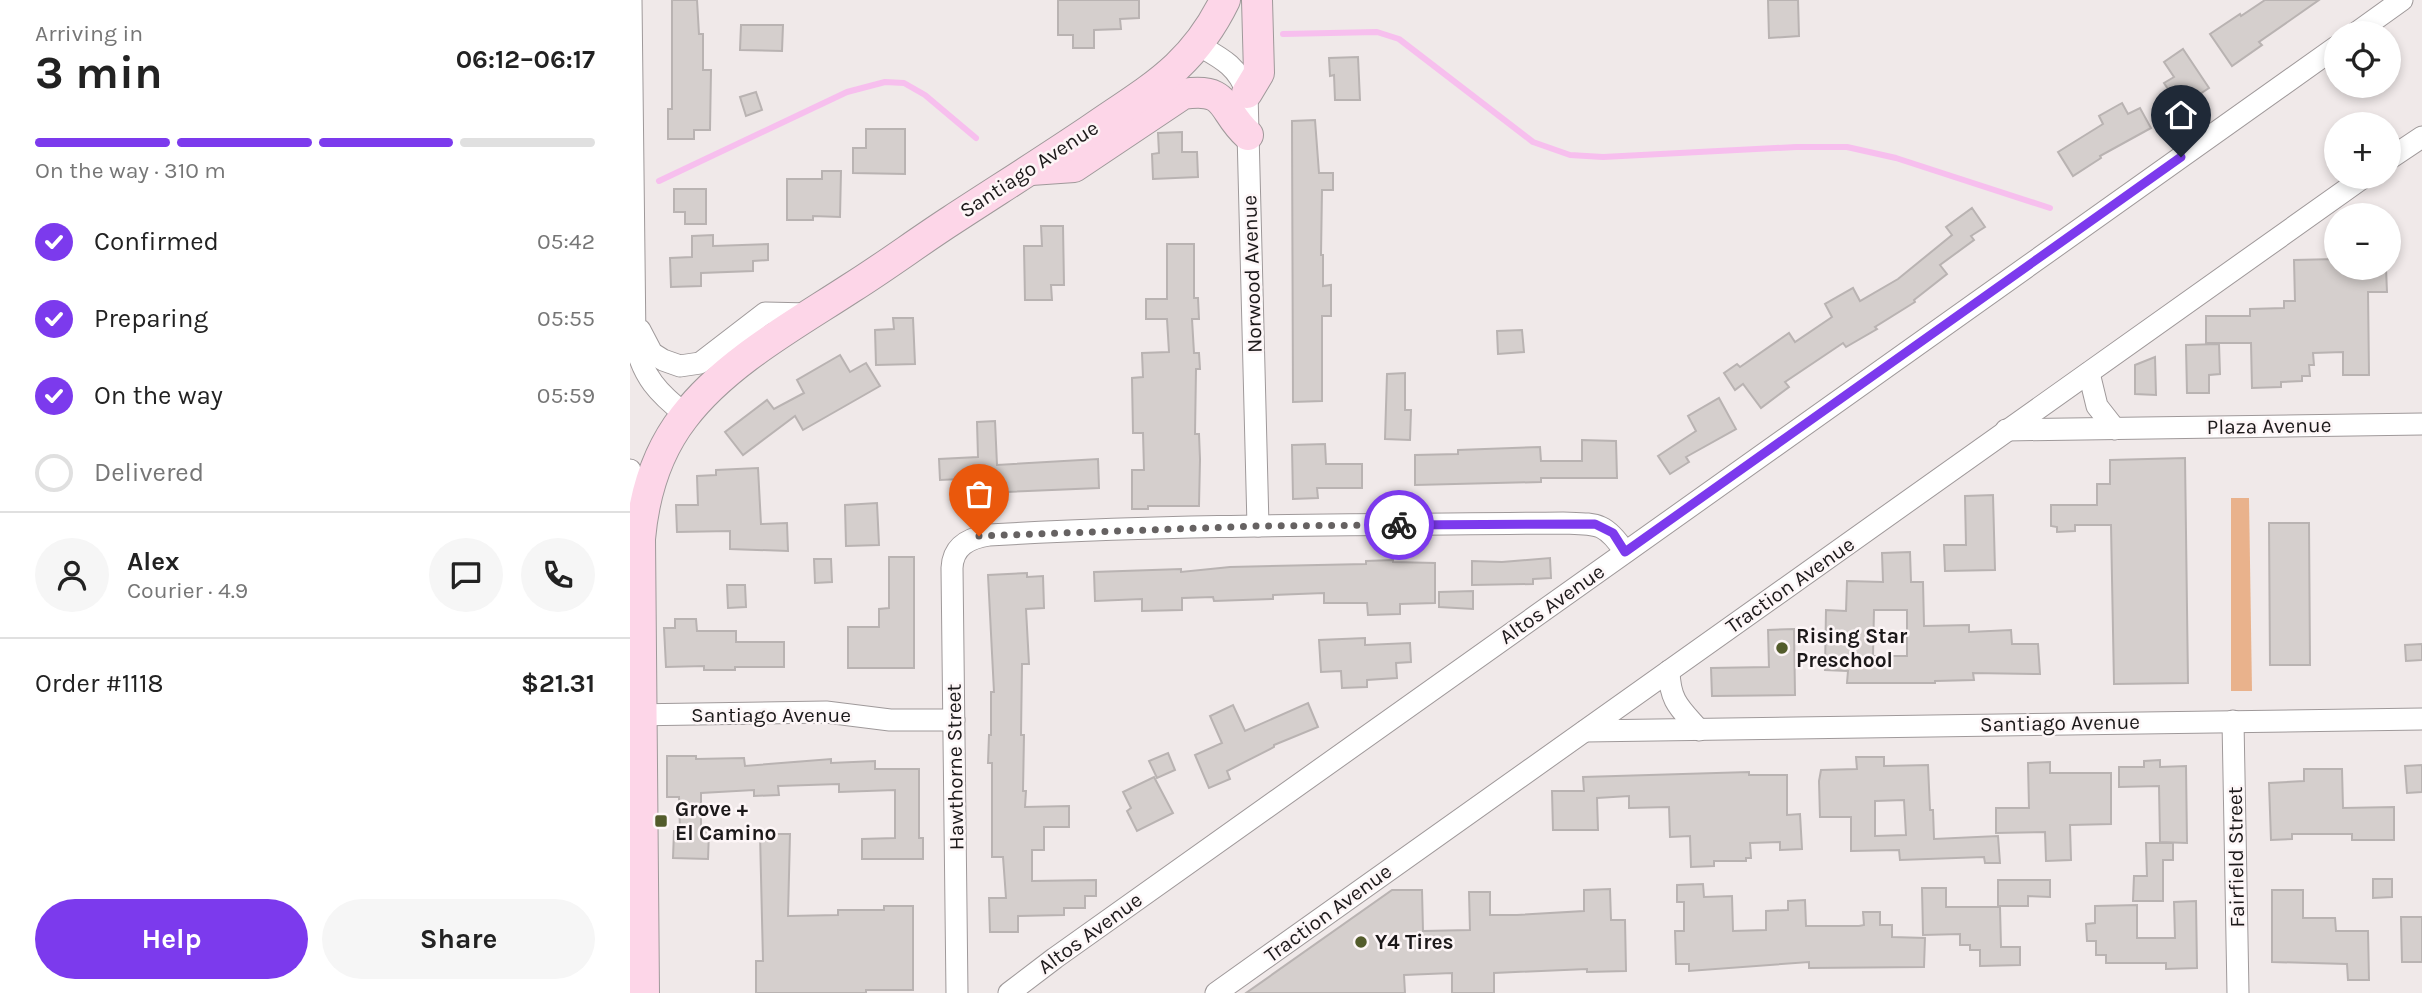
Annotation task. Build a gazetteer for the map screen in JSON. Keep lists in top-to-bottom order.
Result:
{
  "streets": {
    "main road": ["Santiago Avenue"],
    "street": [
      "Norwood Avenue",
      "Plaza Avenue",
      "Traction Avenue",
      "Altos Avenue",
      "Hawthorne Street",
      "Fairfield Street"
    ]
  },
  "crossings": [
    ["Santiago Avenue", "Norwood Avenue"],
    ["Santiago Avenue", "Traction Avenue"],
    ["Santiago Avenue", "Hawthorne Street"],
    ["Santiago Avenue", "Fairfield Street"],
    ["Norwood Avenue", "Hawthorne Street"],
    ["Plaza Avenue", "Traction Avenue"]
  ],
  "places": {
    "other": ["Rising Star Preschool", "Y4 Tires"],
    "transit": ["Grove + El Camino"]
  },
  "page": {
    "heading": ["3 min", "Arriving in", "06:12–06:17"],
    "panel": [
      "Alex",
      "Courier · 4.9",
      "Order #1118",
      "$21.31"
    ],
    "map_buttons": ["+", "−"],
    "bar": "On the way · 310 m",
    "list": [
      ["Confirmed", "05:42"],
      ["Preparing", "05:55"],
      ["On the way", "05:59"],
      "Delivered"
    ],
    "buttons": ["Help", "Share"]
  }
}
